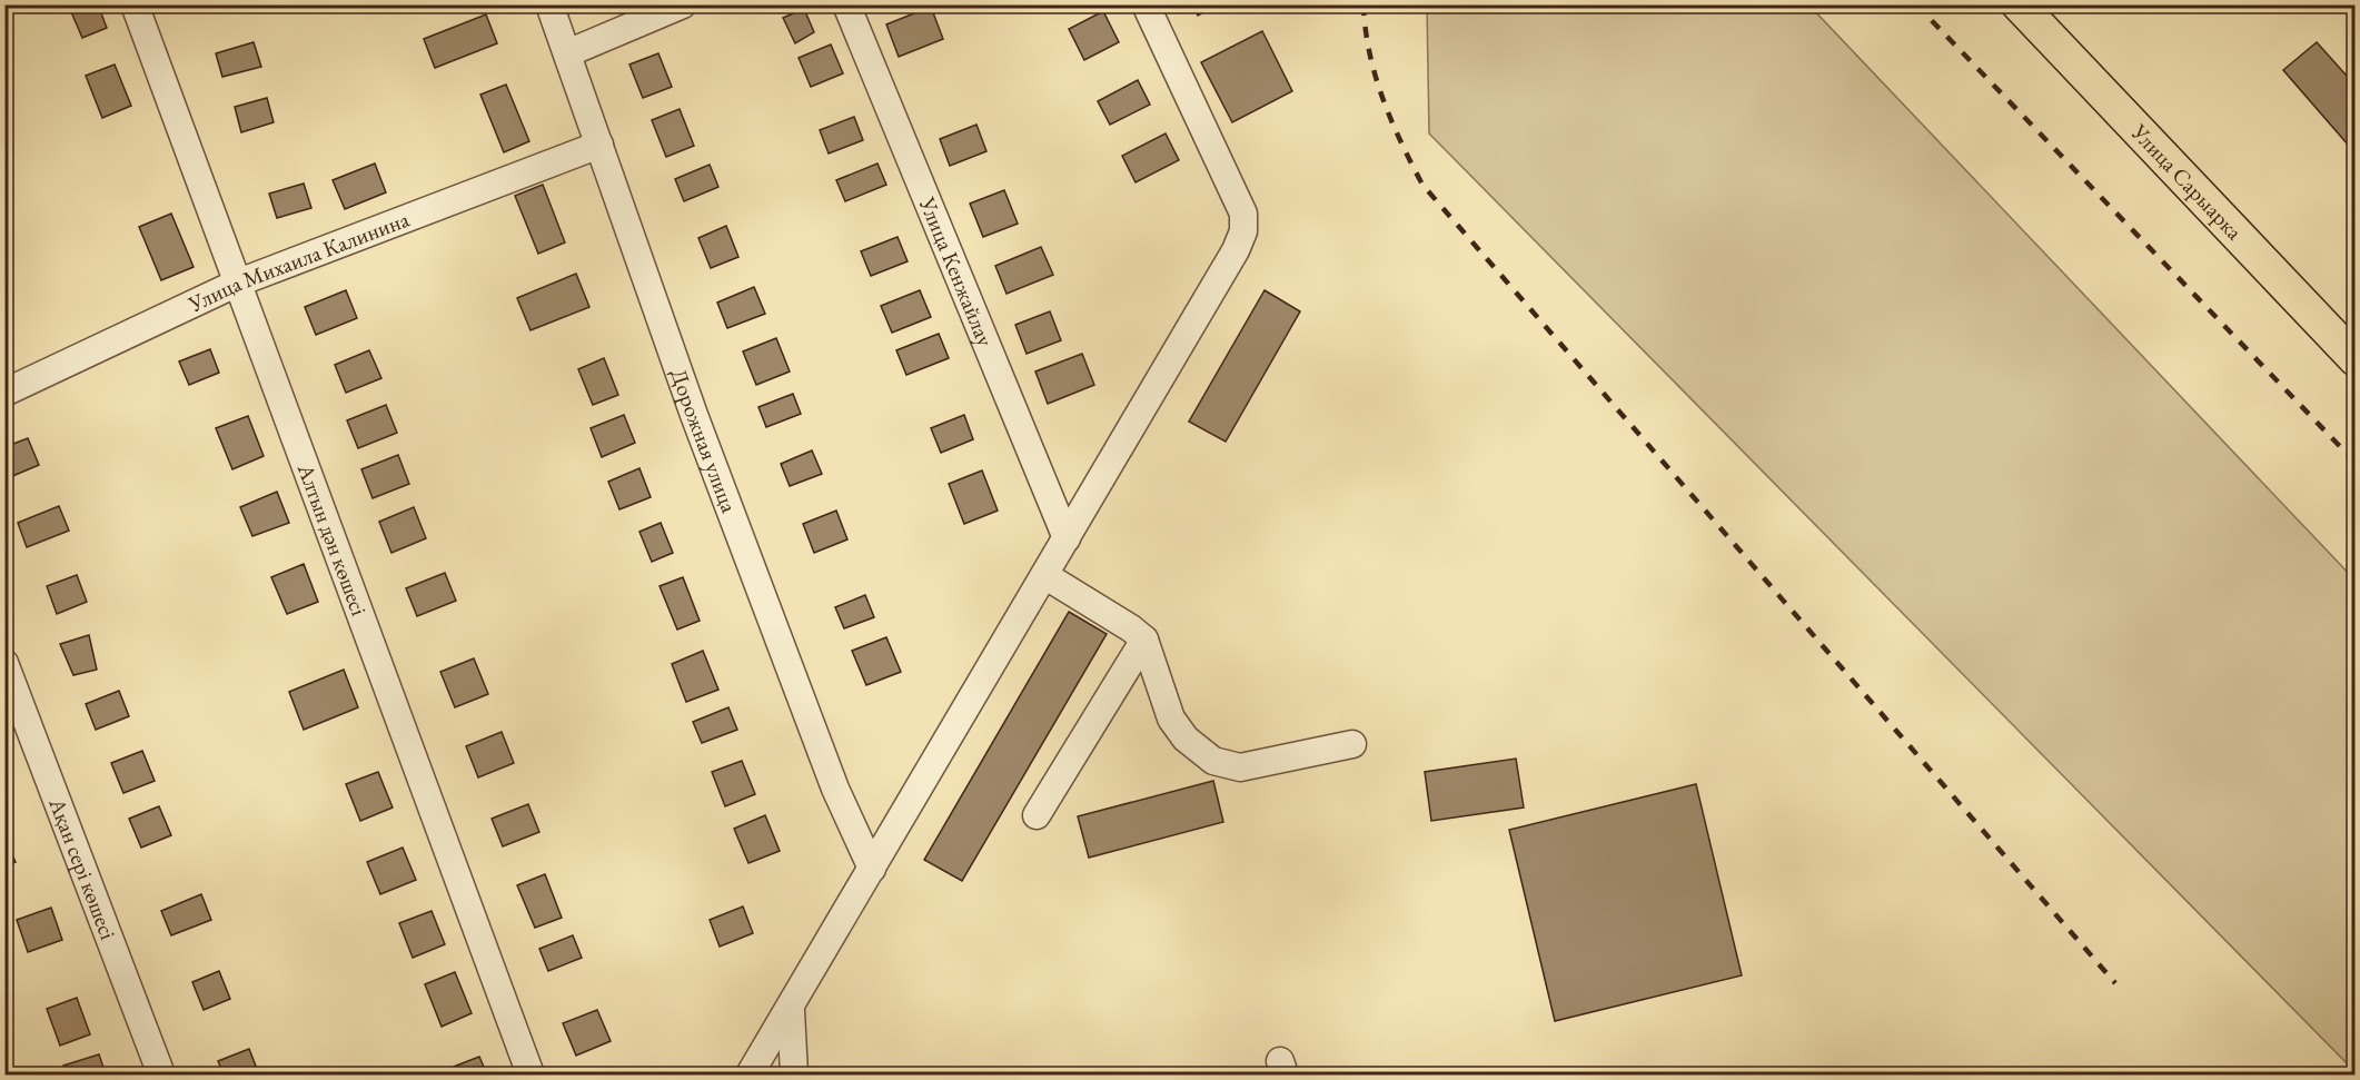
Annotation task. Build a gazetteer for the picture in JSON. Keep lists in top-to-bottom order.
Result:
{
  "streets": {
    "main road": ["Улица Сарыарка"],
    "street": [
      "Улица Михаила Калинина",
      "Улица Кенжайлау",
      "Дорожная улица",
      "Алтын дән көшесі",
      "Ақан сері көшесі"
    ]
  },
  "crossings": [
    ["Улица Михаила Калинина", "Дорожная улица"],
    ["Улица Михаила Калинина", "Алтын дән көшесі"]
  ]
}
